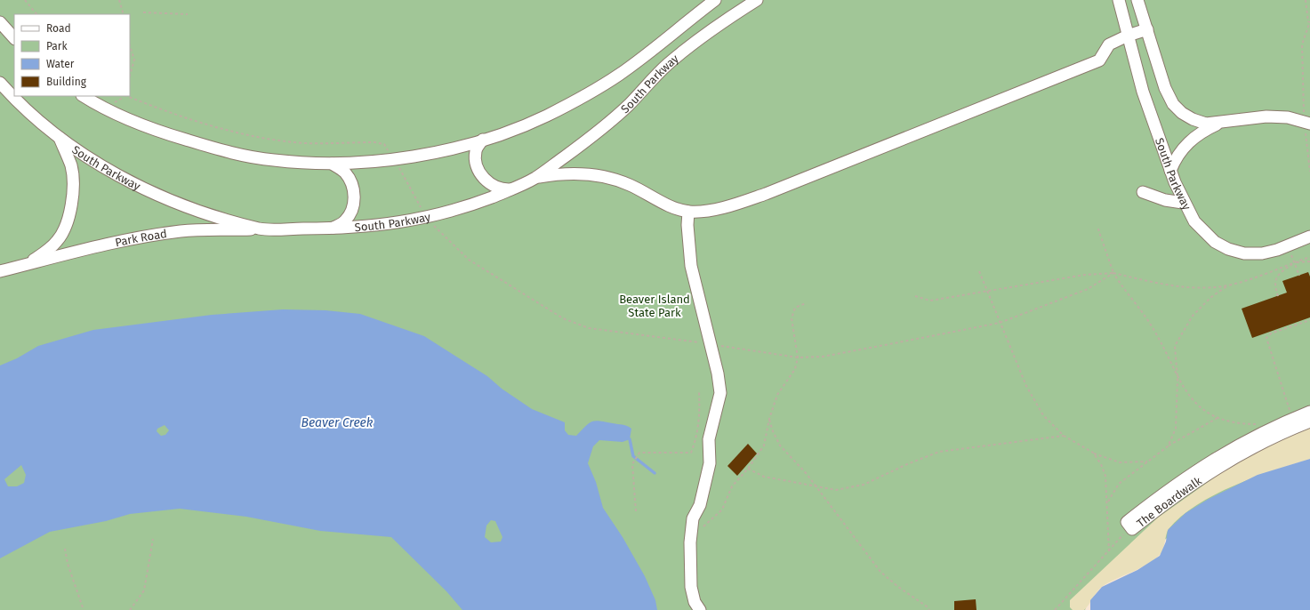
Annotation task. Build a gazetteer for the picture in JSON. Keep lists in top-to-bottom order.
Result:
{
  "streets": {
    "street": ["South Parkway", "Park Road", "The Boardwalk"]
  },
  "crossings": [
    ["South Parkway", "Park Road"]
  ],
  "water": ["Beaver Creek"],
  "parks": ["Beaver Island State Park"],
  "legend": [
    "Road",
    "Park",
    "Water",
    "Building"
  ]
}
